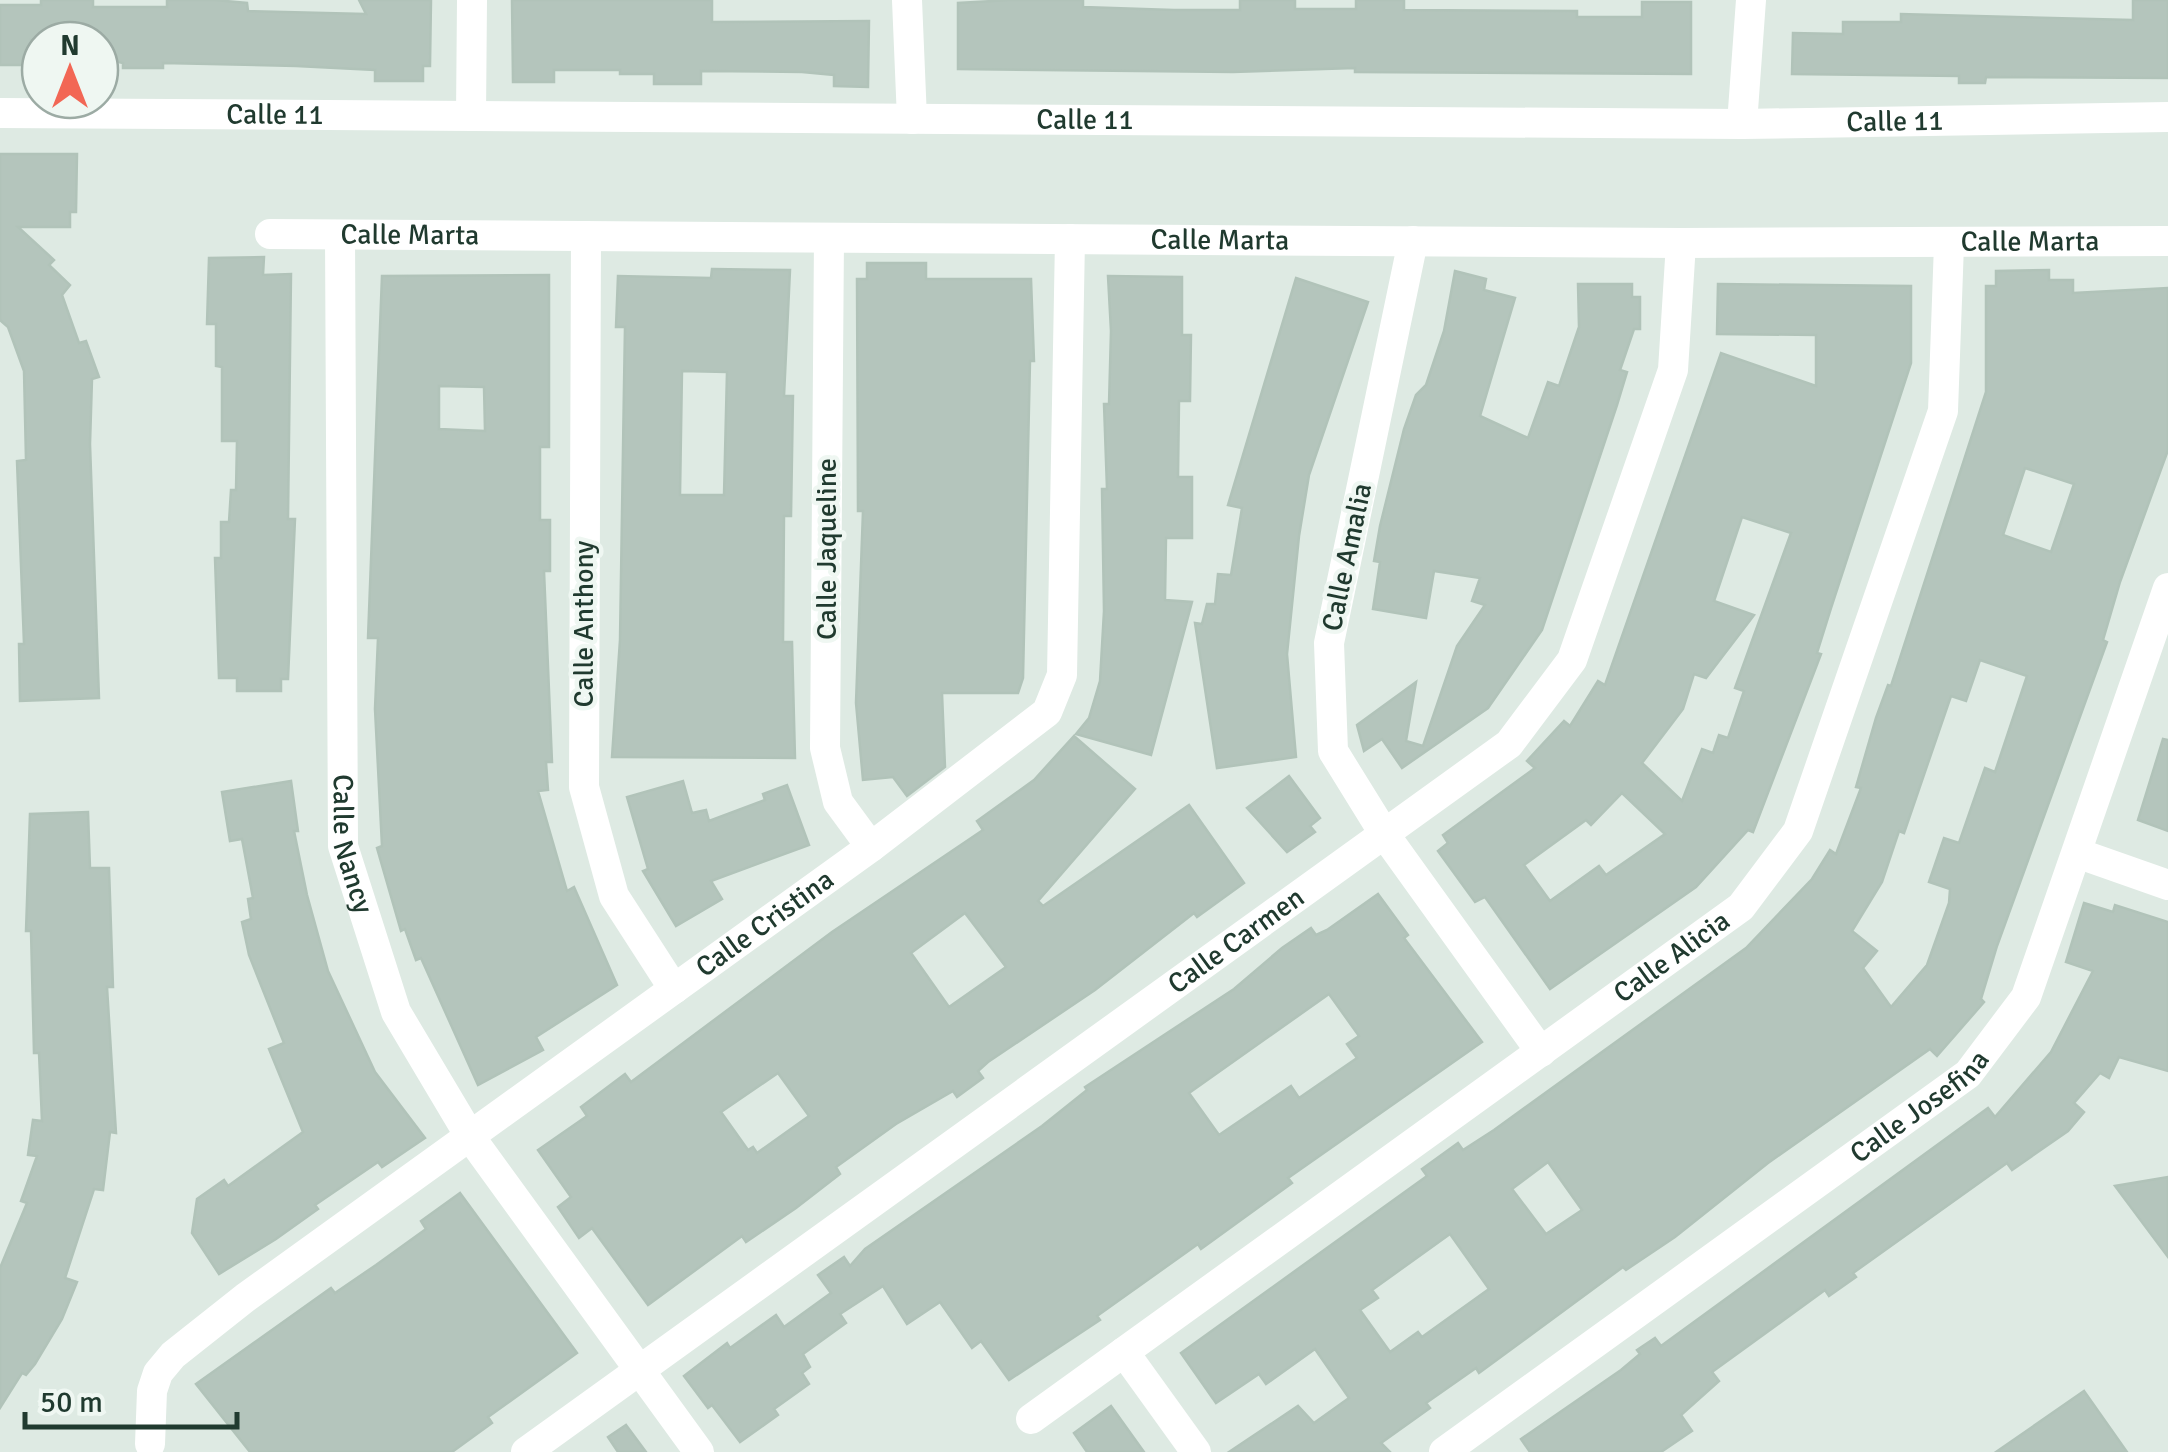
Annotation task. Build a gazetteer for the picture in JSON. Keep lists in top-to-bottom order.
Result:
{
  "streets": {
    "street": [
      "Calle 11",
      "Calle Marta",
      "Calle Jaqueline",
      "Calle Amalia",
      "Calle Anthony",
      "Calle Nancy",
      "Calle Cristina",
      "Calle Carmen",
      "Calle Alicia",
      "Calle Josefina"
    ]
  },
  "crossings": [
    ["Calle Marta", "Calle Jaqueline"],
    ["Calle Marta", "Calle Amalia"],
    ["Calle Marta", "Calle Anthony"],
    ["Calle Marta", "Calle Nancy"],
    ["Calle Marta", "Calle Cristina"],
    ["Calle Marta", "Calle Carmen"],
    ["Calle Marta", "Calle Alicia"],
    ["Calle Jaqueline", "Calle Cristina"],
    ["Calle Amalia", "Calle Carmen"],
    ["Calle Amalia", "Calle Alicia"],
    ["Calle Anthony", "Calle Cristina"],
    ["Calle Nancy", "Calle Cristina"],
    ["Calle Nancy", "Calle Carmen"]
  ],
  "scale_bar": "50 m",
  "north": "top"
}
